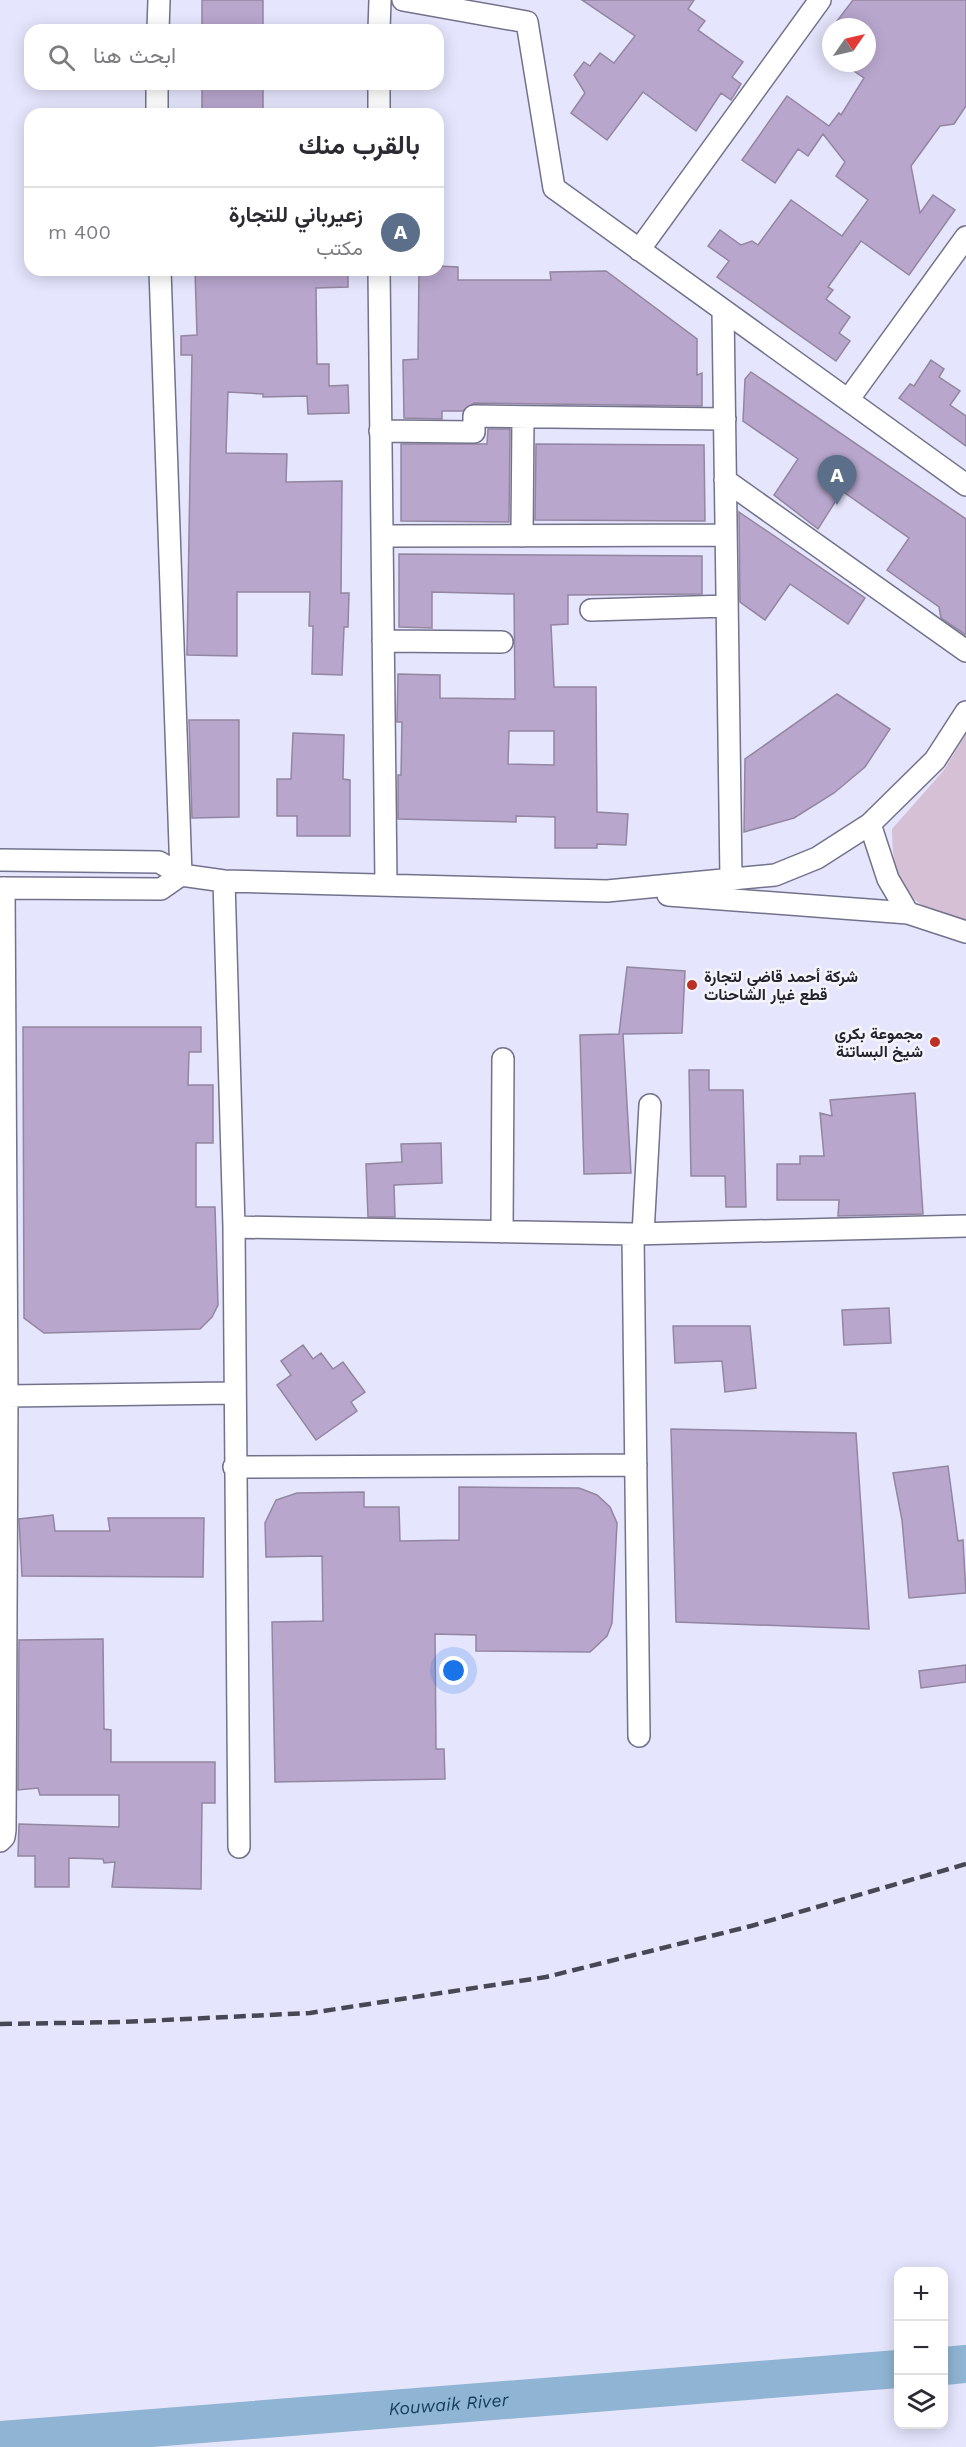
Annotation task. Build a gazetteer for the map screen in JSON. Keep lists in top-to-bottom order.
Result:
{
  "water": ["Kouwaik River"],
  "places": ["شركة أحمد قاضي لتجارة قطع غيار الشاحنات", "مجموعة بكري شيخ البساتنة"],
  "north": "top right",
  "page": {
    "search": "ابحث هنا",
    "heading": "بالقرب منك",
    "list": [
      {
        "mark": "A",
        "name": "زعيرباني للتجارة",
        "note": "مكتب",
        "value": "400 m"
      }
    ],
    "pins": "A",
    "map_buttons": ["+", "−"]
  }
}
